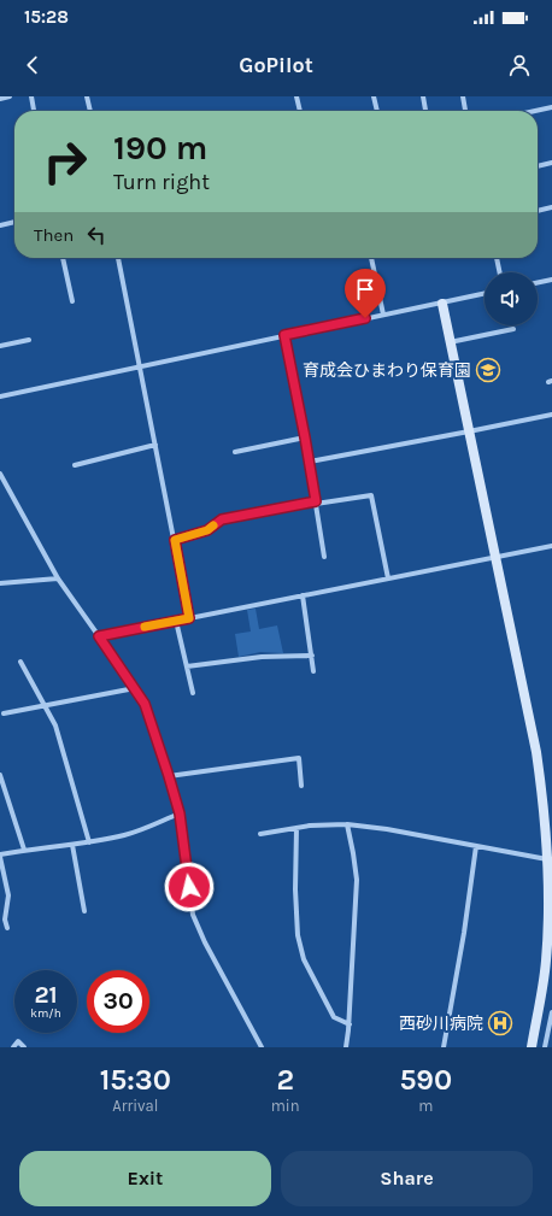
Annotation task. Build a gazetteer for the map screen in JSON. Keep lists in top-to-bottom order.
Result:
{
  "places": {
    "school or university": ["育成会ひまわり保育園"],
    "hospital": ["西砂川病院"]
  },
  "page": {
    "status": "15:28",
    "header": "GoPilot",
    "turn": ["190 m", "Turn right"],
    "then": "Then",
    "speed": "21 km/h",
    "limit": "30",
    "eta": [
      "15:30",
      "Arrival",
      "2",
      "min",
      "590",
      "m"
    ],
    "buttons": ["Exit", "Share"]
  }
}
